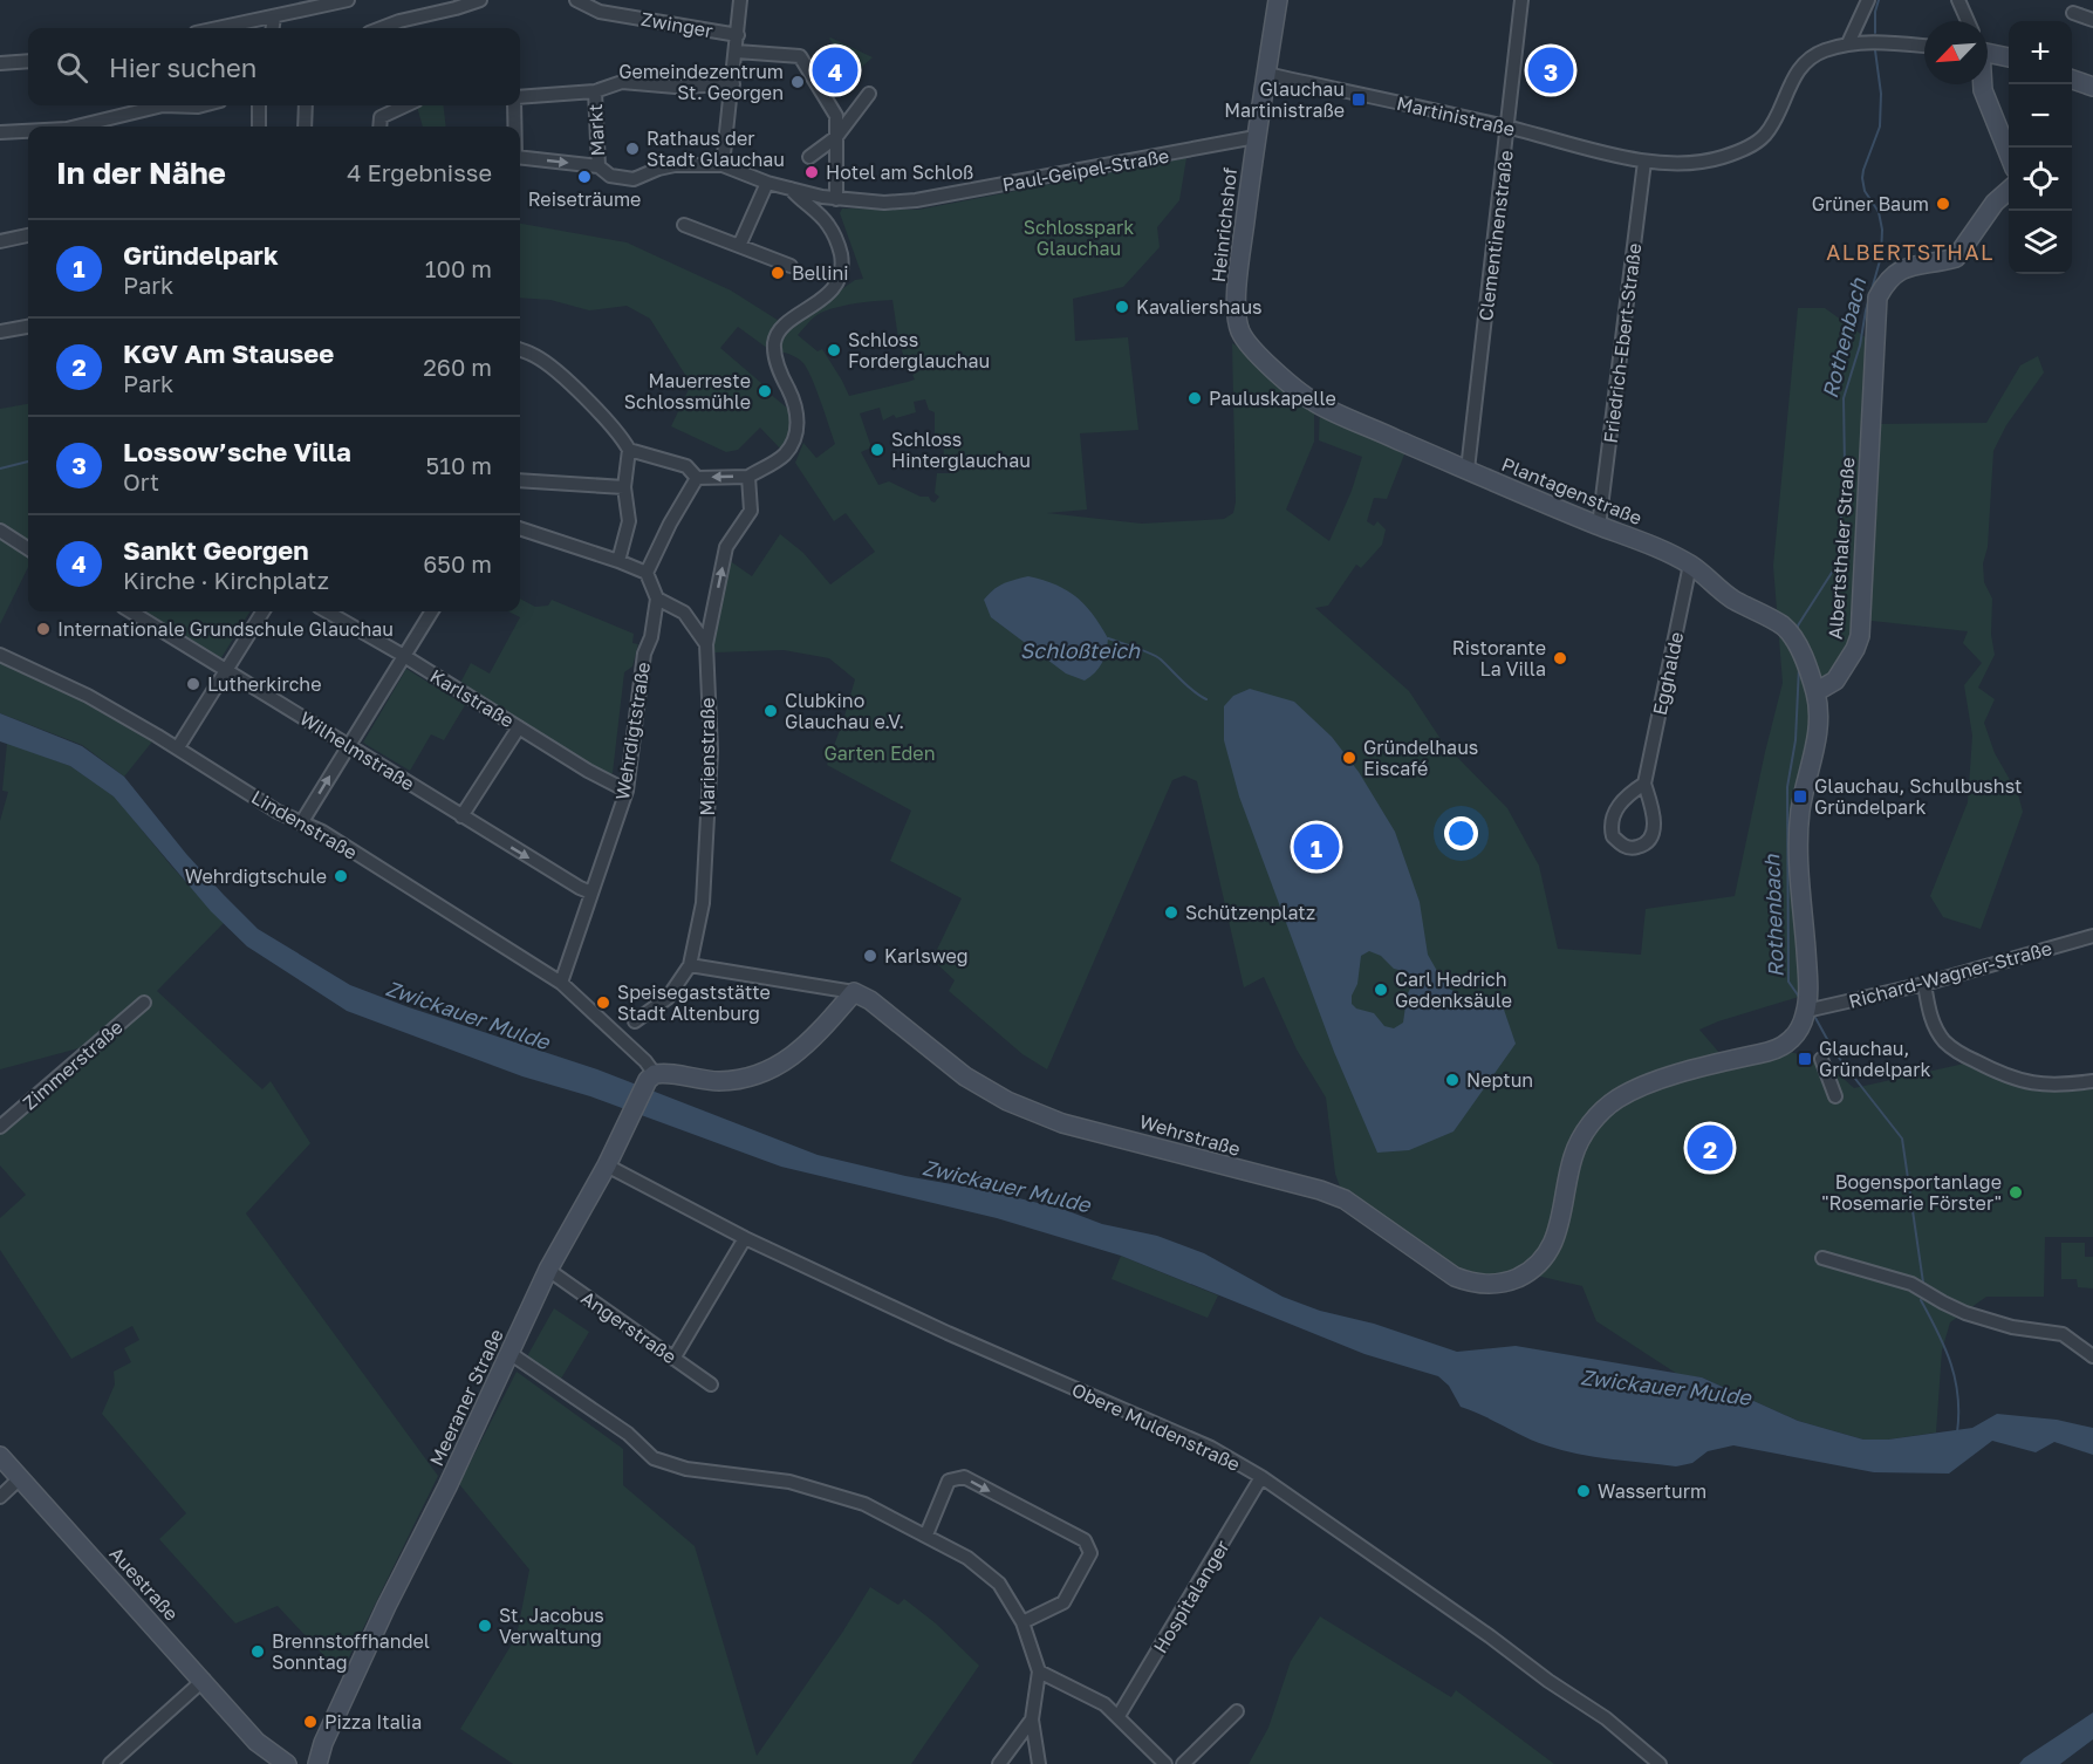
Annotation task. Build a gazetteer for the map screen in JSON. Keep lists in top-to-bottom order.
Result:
{
  "streets": {
    "street": [
      "Zwinger",
      "Martinistraße",
      "Markt",
      "Paul-Geipel-Straße",
      "Heinrichshof",
      "Clementinenstraße",
      "Friedrich-Ebert-Straße",
      "Plantagenstraße",
      "Albertsthaler Straße",
      "Egghalde",
      "Karlstraße",
      "Wehrdigtstraße",
      "Wilhelmstraße",
      "Marienstraße",
      "Lindenstraße",
      "Richard-Wagner-Straße",
      "Zimmerstraße",
      "Wehrstraße",
      "Angerstraße",
      "Meeraner Straße",
      "Obere Muldenstraße",
      "Auestraße",
      "Hospitalanger"
    ]
  },
  "crossings": [
    ["Martinistraße", "Heinrichshof"],
    ["Martinistraße", "Clementinenstraße"],
    ["Martinistraße", "Friedrich-Ebert-Straße"],
    ["Markt", "Paul-Geipel-Straße"],
    ["Paul-Geipel-Straße", "Heinrichshof"],
    ["Heinrichshof", "Plantagenstraße"],
    ["Clementinenstraße", "Plantagenstraße"],
    ["Friedrich-Ebert-Straße", "Plantagenstraße"],
    ["Plantagenstraße", "Albertsthaler Straße"],
    ["Plantagenstraße", "Egghalde"],
    ["Karlstraße", "Wehrdigtstraße"],
    ["Wehrdigtstraße", "Wilhelmstraße"],
    ["Wehrdigtstraße", "Lindenstraße"],
    ["Marienstraße", "Wehrstraße"],
    ["Lindenstraße", "Meeraner Straße"],
    ["Richard-Wagner-Straße", "Wehrstraße"],
    ["Angerstraße", "Meeraner Straße"],
    ["Meeraner Straße", "Obere Muldenstraße"],
    ["Obere Muldenstraße", "Hospitalanger"]
  ],
  "districts": ["ALBERTSTHAL"],
  "water": ["Rothenbach", "Schloßteich", "Zwickauer Mulde"],
  "parks": ["Schlosspark Glauchau", "Garten Eden"],
  "places": {
    "other": [
      "Gemeindezentrum St. Georgen",
      "Rathaus der Stadt Glauchau",
      "Hotel am Schloß",
      "Reiseträume",
      "Grüner Baum",
      "Bellini",
      "Kavaliershaus",
      "Schloss Forderglauchau",
      "Mauerreste Schlossmühle",
      "Pauluskapelle",
      "Schloss Hinterglauchau",
      "Internationale Grundschule Glauchau",
      "Ristorante La Villa",
      "Lutherkirche",
      "Clubkino Glauchau e.V.",
      "Gründelhaus Eiscafé",
      "Wehrdigtschule",
      "Schützenplatz",
      "Karlsweg",
      "Carl Hedrich Gedenksäule",
      "Speisegaststätte Stadt Altenburg",
      "Neptun",
      "Bogensportanlage \"Rosemarie Förster\"",
      "Wasserturm",
      "St. Jacobus Verwaltung",
      "Brennstoffhandel Sonntag",
      "Pizza Italia"
    ],
    "transit": ["Glauchau Martinistraße", "Glauchau, Schulbushst Gründelpark", "Glauchau, Gründelpark"]
  },
  "north": "bottom left",
  "page": {
    "map_buttons": ["+", "−"],
    "search": "Hier suchen",
    "pins": [
      "3",
      "4",
      "1",
      "2"
    ],
    "heading": ["In der Nähe", "4 Ergebnisse"],
    "list": [
      {
        "mark": "1",
        "name": "Gründelpark",
        "note": "Park",
        "value": "100 m"
      },
      {
        "mark": "2",
        "name": "KGV Am Stausee",
        "note": "Park",
        "value": "260 m"
      },
      {
        "mark": "3",
        "name": "Lossow’sche Villa",
        "note": "Ort",
        "value": "510 m"
      },
      {
        "mark": "4",
        "name": "Sankt Georgen",
        "note": "Kirche · Kirchplatz",
        "value": "650 m"
      }
    ]
  }
}
